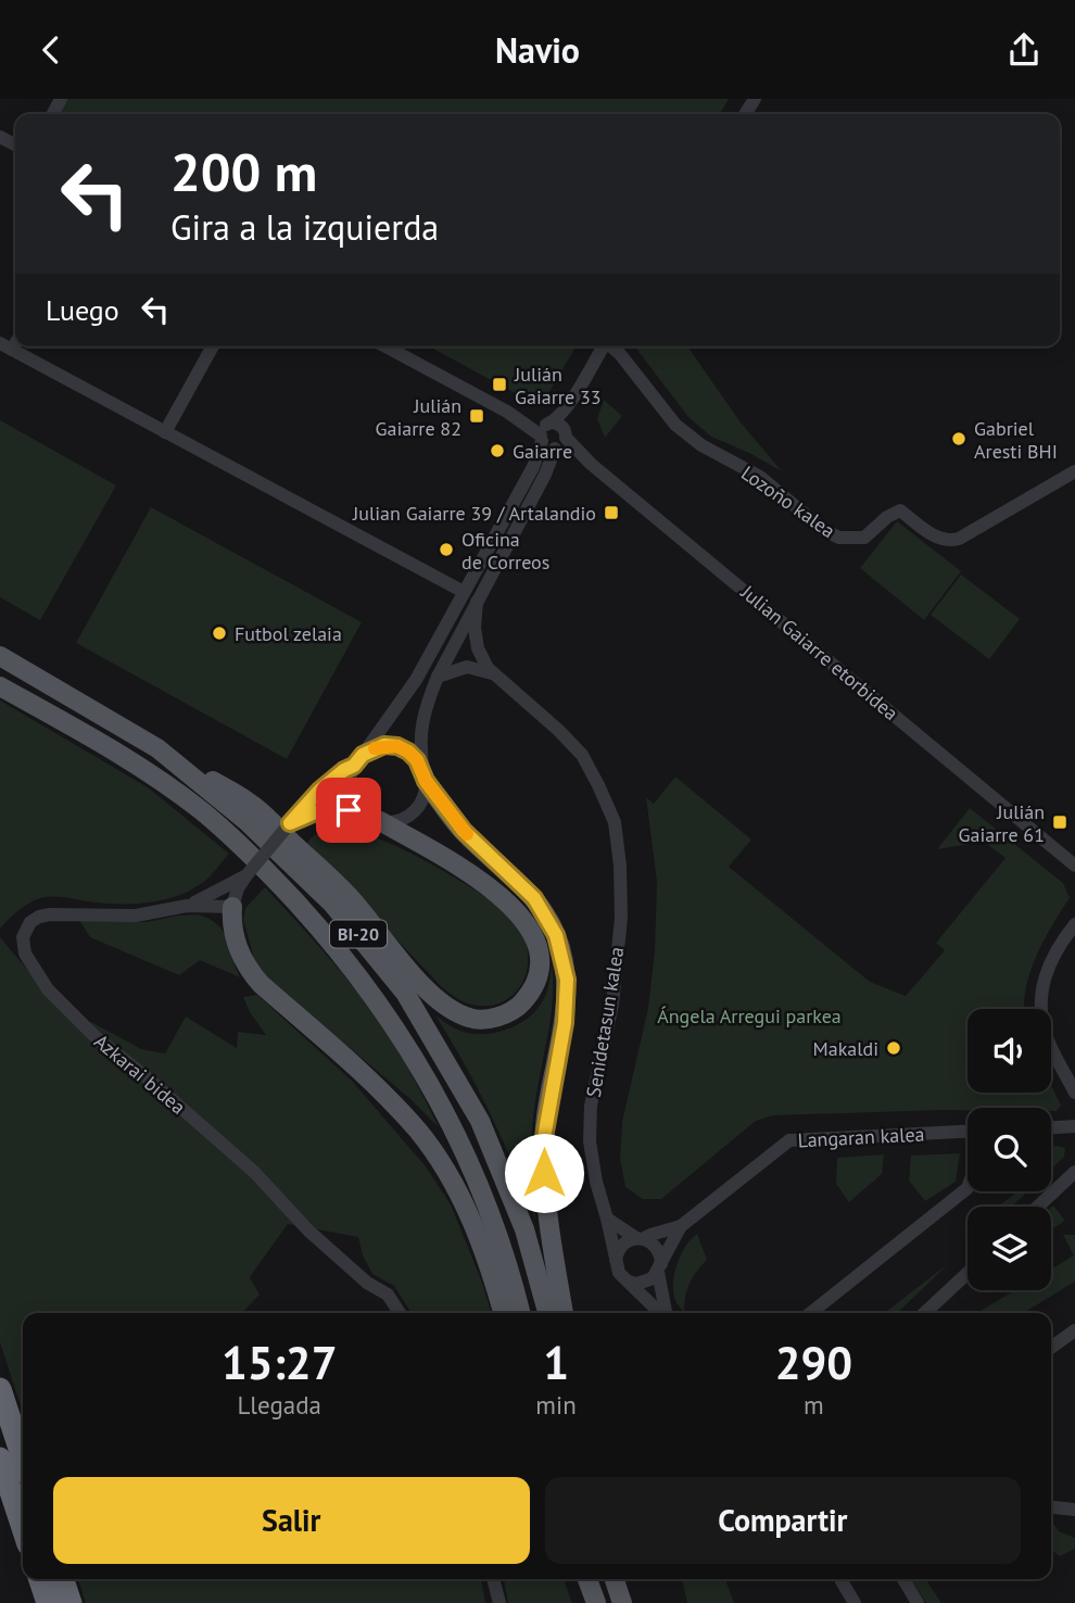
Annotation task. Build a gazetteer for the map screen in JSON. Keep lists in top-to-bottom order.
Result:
{
  "streets": {
    "main road": ["BI-20"],
    "street": [
      "Lozoño kalea",
      "Julian Gaiarre etorbidea",
      "Senidetasun kalea",
      "Azkarai bidea",
      "Langaran kalea"
    ]
  },
  "crossings": [
    ["Senidetasun kalea", "Langaran kalea"]
  ],
  "parks": ["Ángela Arregui parkea"],
  "places": {
    "transit": [
      "Julián Gaiarre 33",
      "Julián Gaiarre 82",
      "Julian Gaiarre 39 / Artalandio",
      "Julián Gaiarre 61"
    ],
    "other": [
      "Gabriel Aresti BHI",
      "Gaiarre",
      "Oficina de Correos",
      "Futbol zelaia",
      "Makaldi"
    ]
  },
  "page": {
    "header": "Navio",
    "turn": ["200 m", "Gira a la izquierda"],
    "then": "Luego",
    "eta": [
      "15:27",
      "Llegada",
      "1",
      "min",
      "290",
      "m"
    ],
    "buttons": ["Salir", "Compartir"]
  }
}
